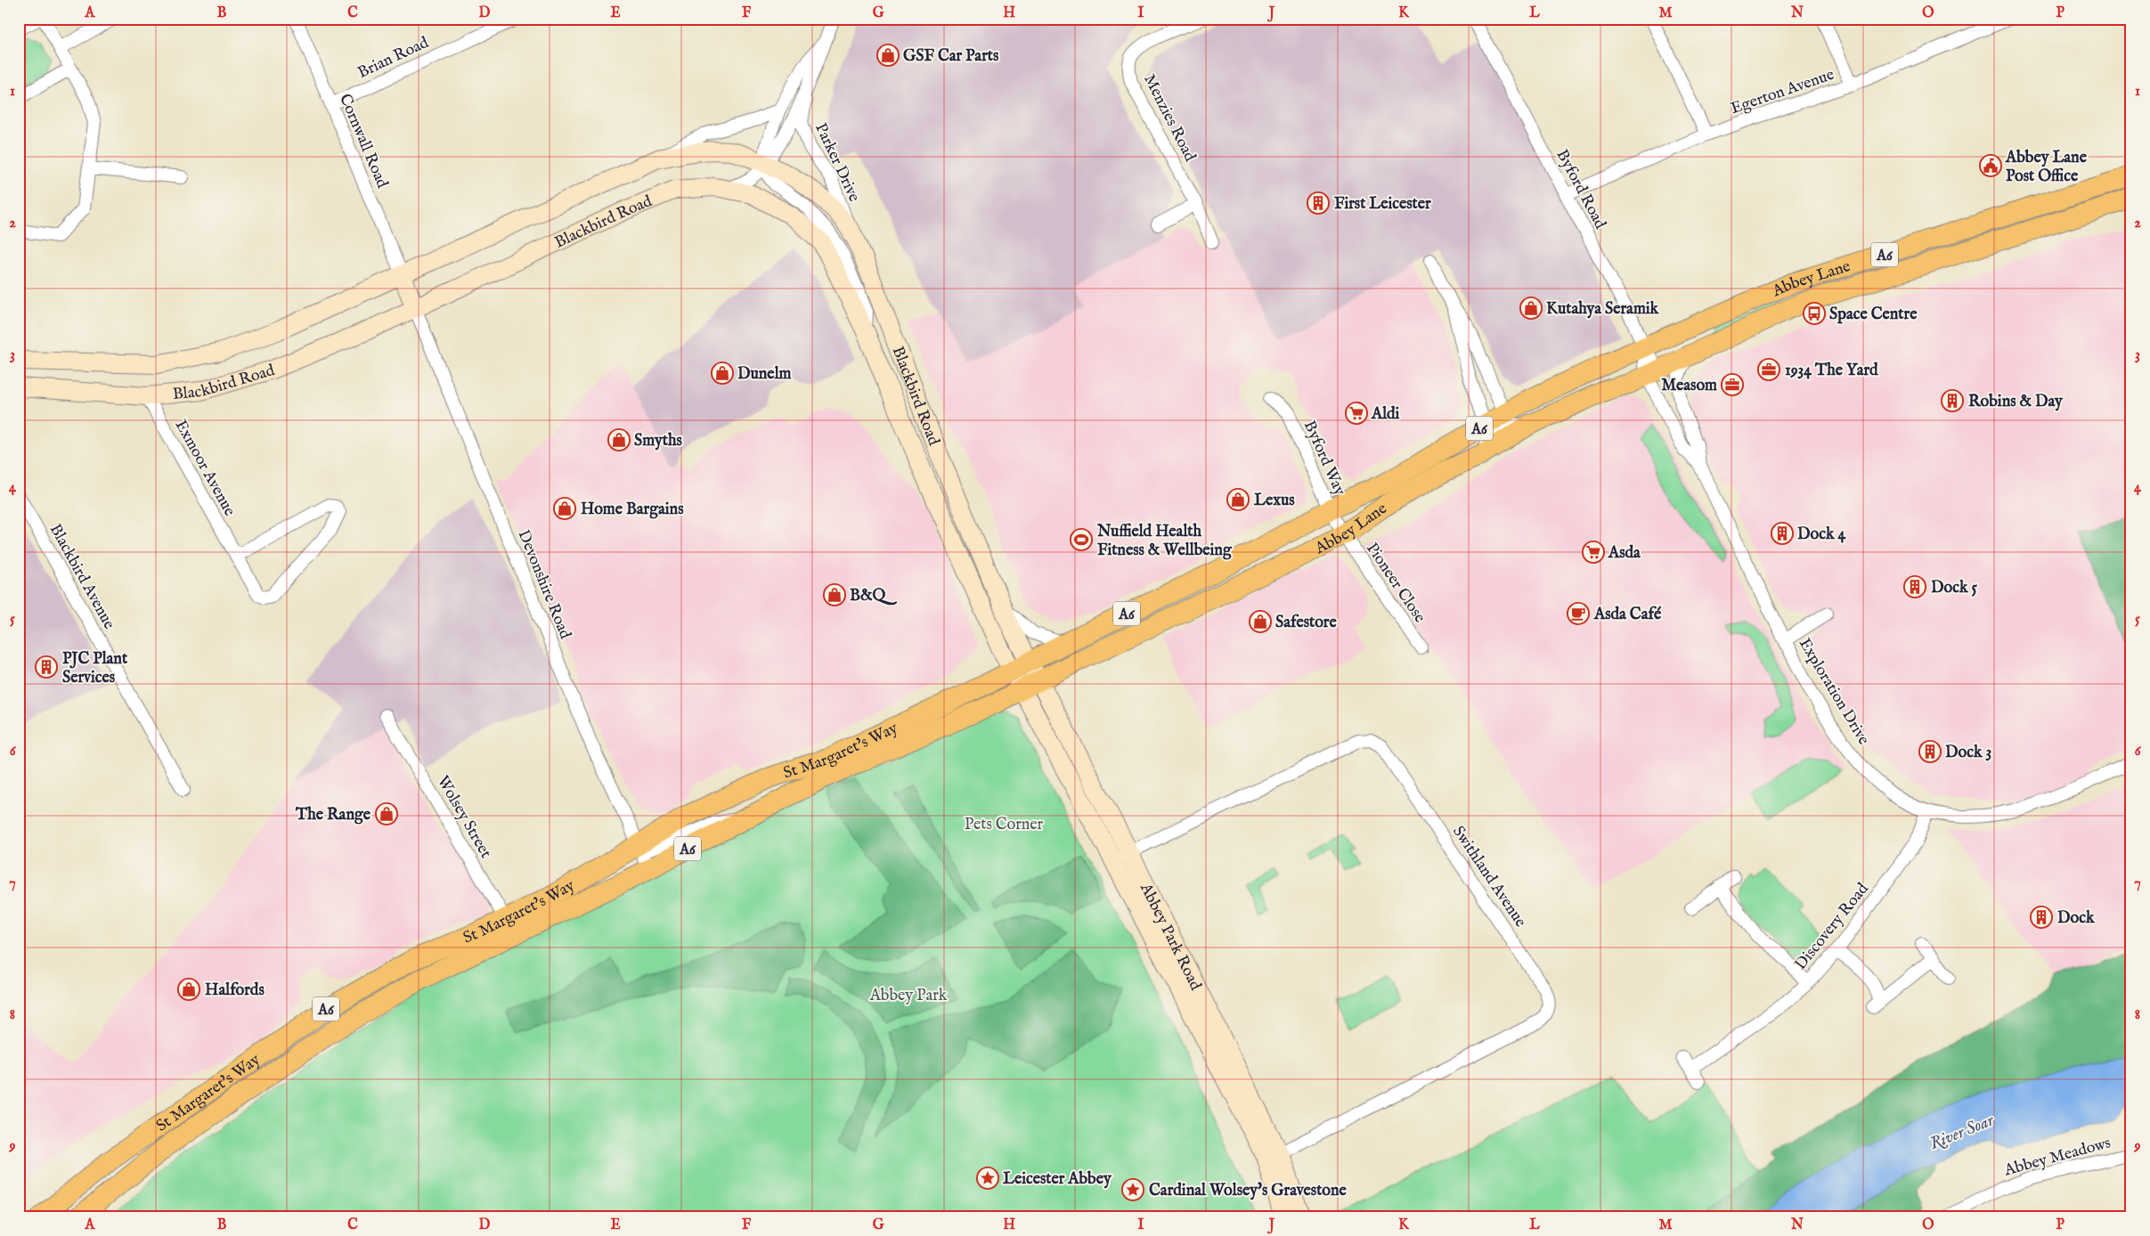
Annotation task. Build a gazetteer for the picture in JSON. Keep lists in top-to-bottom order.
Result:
{
  "streets": {
    "main road": ["A6", "Abbey Lane", "St Margaret's Way"],
    "street": [
      "Brian Road",
      "Egerton Avenue",
      "Menzies Road",
      "Cornwall Road",
      "Parker Drive",
      "Byford Road",
      "Blackbird Road",
      "Byford Way",
      "Exmoor Avenue",
      "Blackbird Avenue",
      "Pioneer Close",
      "Devonshire Road",
      "Exploration Drive",
      "Wolsey Street",
      "Swithland Avenue",
      "Discovery Road",
      "Abbey Park Road",
      "Abbey Meadows"
    ]
  },
  "crossings": [
    ["Brian Road", "Cornwall Road"],
    ["Egerton Avenue", "Byford Road"],
    ["Cornwall Road", "Blackbird Road"],
    ["Parker Drive", "Blackbird Road"],
    ["Byford Road", "Abbey Lane"],
    ["Byford Road", "Exploration Drive"],
    ["Blackbird Road", "Abbey Lane"],
    ["Blackbird Road", "Exmoor Avenue"],
    ["Blackbird Road", "Devonshire Road"],
    ["Blackbird Road", "St Margaret's Way"],
    ["Blackbird Road", "Abbey Park Road"],
    ["Abbey Lane", "Byford Way"],
    ["Abbey Lane", "Pioneer Close"],
    ["Abbey Lane", "Exploration Drive"],
    ["Abbey Lane", "St Margaret's Way"],
    ["Abbey Lane", "Abbey Park Road"],
    ["Byford Way", "Pioneer Close"],
    ["Devonshire Road", "St Margaret's Way"],
    ["Exploration Drive", "Discovery Road"],
    ["St Margaret's Way", "Wolsey Street"],
    ["St Margaret's Way", "Abbey Park Road"],
    ["Swithland Avenue", "Abbey Park Road"]
  ],
  "water": ["River Soar"],
  "parks": ["Pets Corner", "Abbey Park"],
  "places": {
    "shop": [
      "GSF Car Parts",
      "Kutahya Seramik",
      "Dunelm",
      "Smyths",
      "Lexus",
      "Home Bargains",
      "B&Q",
      "Safestore",
      "The Range",
      "Halfords"
    ],
    "public building": ["Abbey Lane Post Office"],
    "building": [
      "First Leicester",
      "Robins & Day",
      "Dock 4",
      "Dock 5",
      "PJC Plant Services",
      "Dock 3",
      "Dock"
    ],
    "bus stop": ["Space Centre"],
    "office": ["1934 The Yard", "Measom"],
    "supermarket": ["Aldi", "Asda"],
    "sports": ["Nuffield Health Fitness & Wellbeing"],
    "cafe": ["Asda Café"],
    "place": ["Leicester Abbey", "Cardinal Wolsey's Gravestone"]
  },
  "grid": {
    "columns": [
      "A",
      "B",
      "C",
      "D",
      "E",
      "F",
      "G",
      "H",
      "I",
      "J",
      "K",
      "L",
      "M",
      "N",
      "O",
      "P"
    ],
    "rows": [
      "1",
      "2",
      "3",
      "4",
      "5",
      "6",
      "7",
      "8",
      "9"
    ]
  }
}
